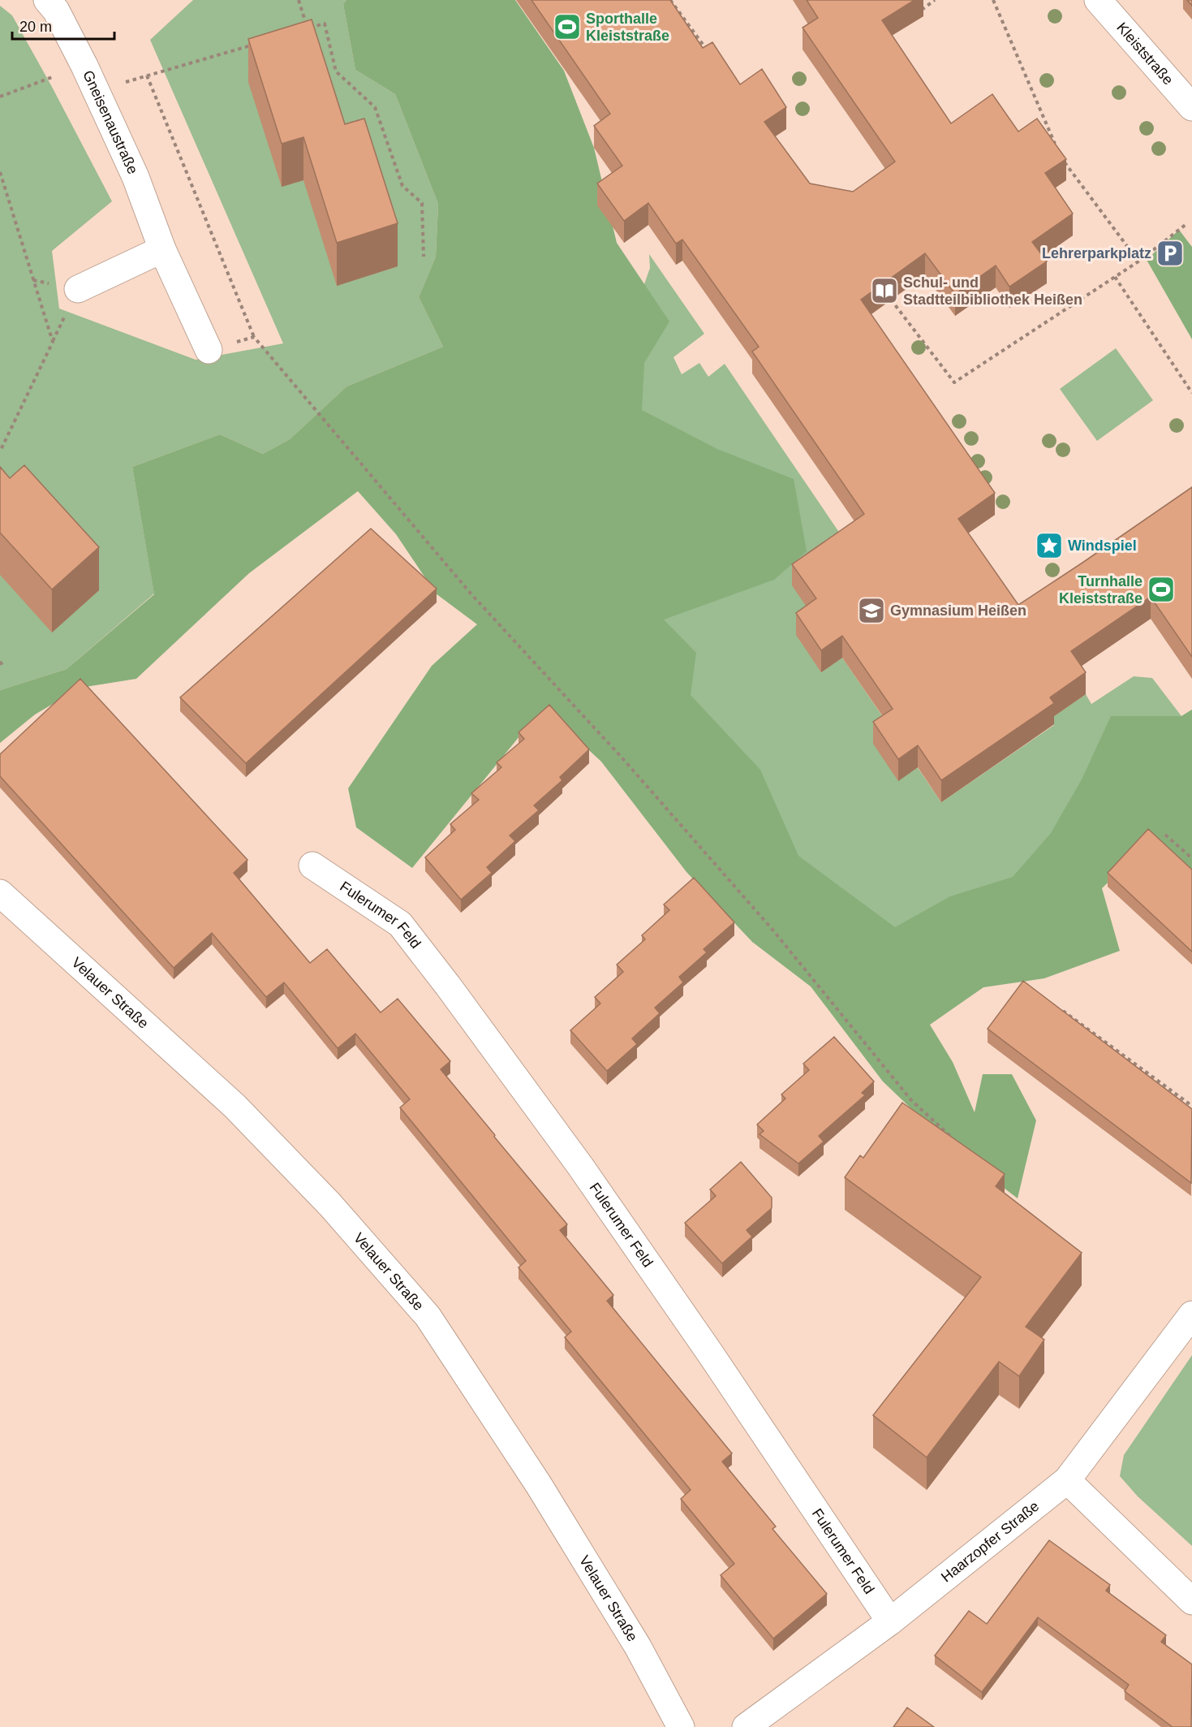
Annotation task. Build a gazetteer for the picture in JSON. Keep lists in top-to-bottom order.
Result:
{
  "streets": {
    "street": [
      "Kleiststraße",
      "Gneisenaustraße",
      "Fulerumer Feld",
      "Velauer Straße",
      "Haarzopfer Straße"
    ]
  },
  "crossings": [
    ["Fulerumer Feld", "Haarzopfer Straße"]
  ],
  "places": {
    "sports": ["Sporthalle Kleiststraße", "Turnhalle Kleiststraße"],
    "parking": ["Lehrerparkplatz"],
    "library": ["Schul- und Stadtteilbibliothek Heißen"],
    "place": ["Windspiel"],
    "school or university": ["Gymnasium Heißen"]
  },
  "scale_bar": "20 m"
}
